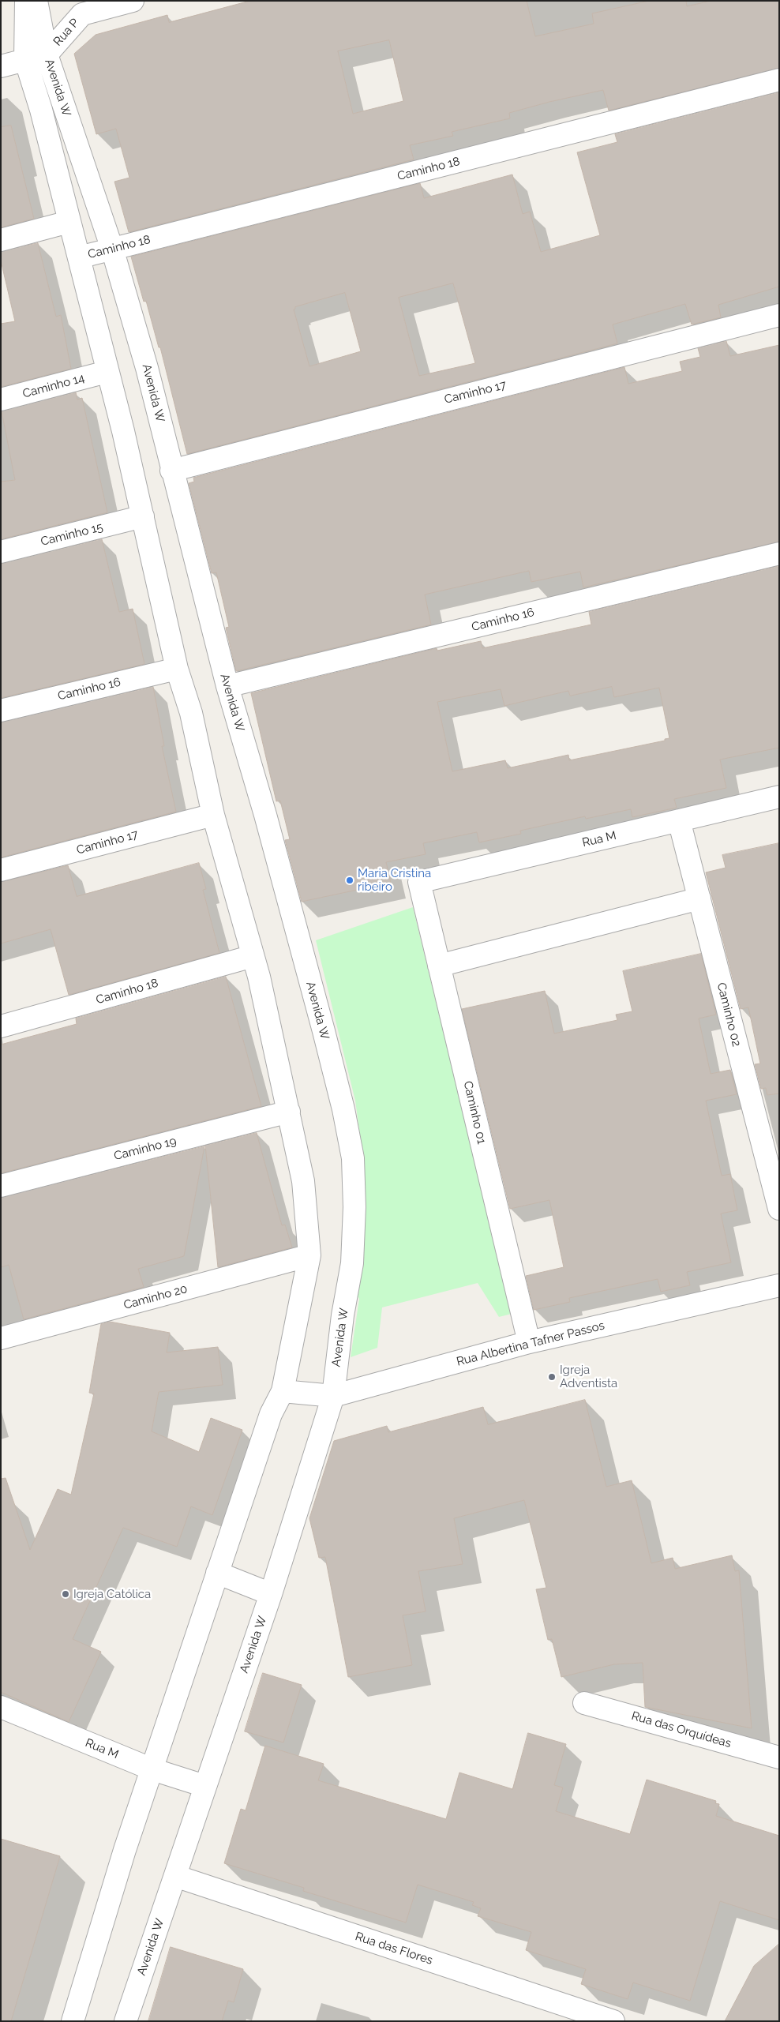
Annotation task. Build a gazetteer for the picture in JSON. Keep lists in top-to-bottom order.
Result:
{
  "streets": {
    "street": [
      "Rua P",
      "Avenida W",
      "Caminho 18",
      "Caminho 14",
      "Caminho 17",
      "Caminho 15",
      "Caminho 16",
      "Rua M",
      "Caminho 02",
      "Caminho 01",
      "Caminho 19",
      "Caminho 20",
      "Rua Albertina Tafner Passos",
      "Rua das Orquídeas",
      "Rua das Flores"
    ]
  },
  "crossings": [
    ["Rua P", "Avenida W"],
    ["Avenida W", "Caminho 18"],
    ["Avenida W", "Caminho 14"],
    ["Avenida W", "Caminho 17"],
    ["Avenida W", "Caminho 15"],
    ["Avenida W", "Caminho 16"],
    ["Avenida W", "Rua M"],
    ["Avenida W", "Caminho 19"],
    ["Avenida W", "Caminho 20"],
    ["Avenida W", "Rua Albertina Tafner Passos"],
    ["Avenida W", "Rua das Flores"],
    ["Rua M", "Caminho 02"],
    ["Rua M", "Caminho 01"],
    ["Caminho 01", "Rua Albertina Tafner Passos"]
  ],
  "places": ["Maria Cristina ribeiro", "Igreja Adventista", "Igreja Católica"]
}
